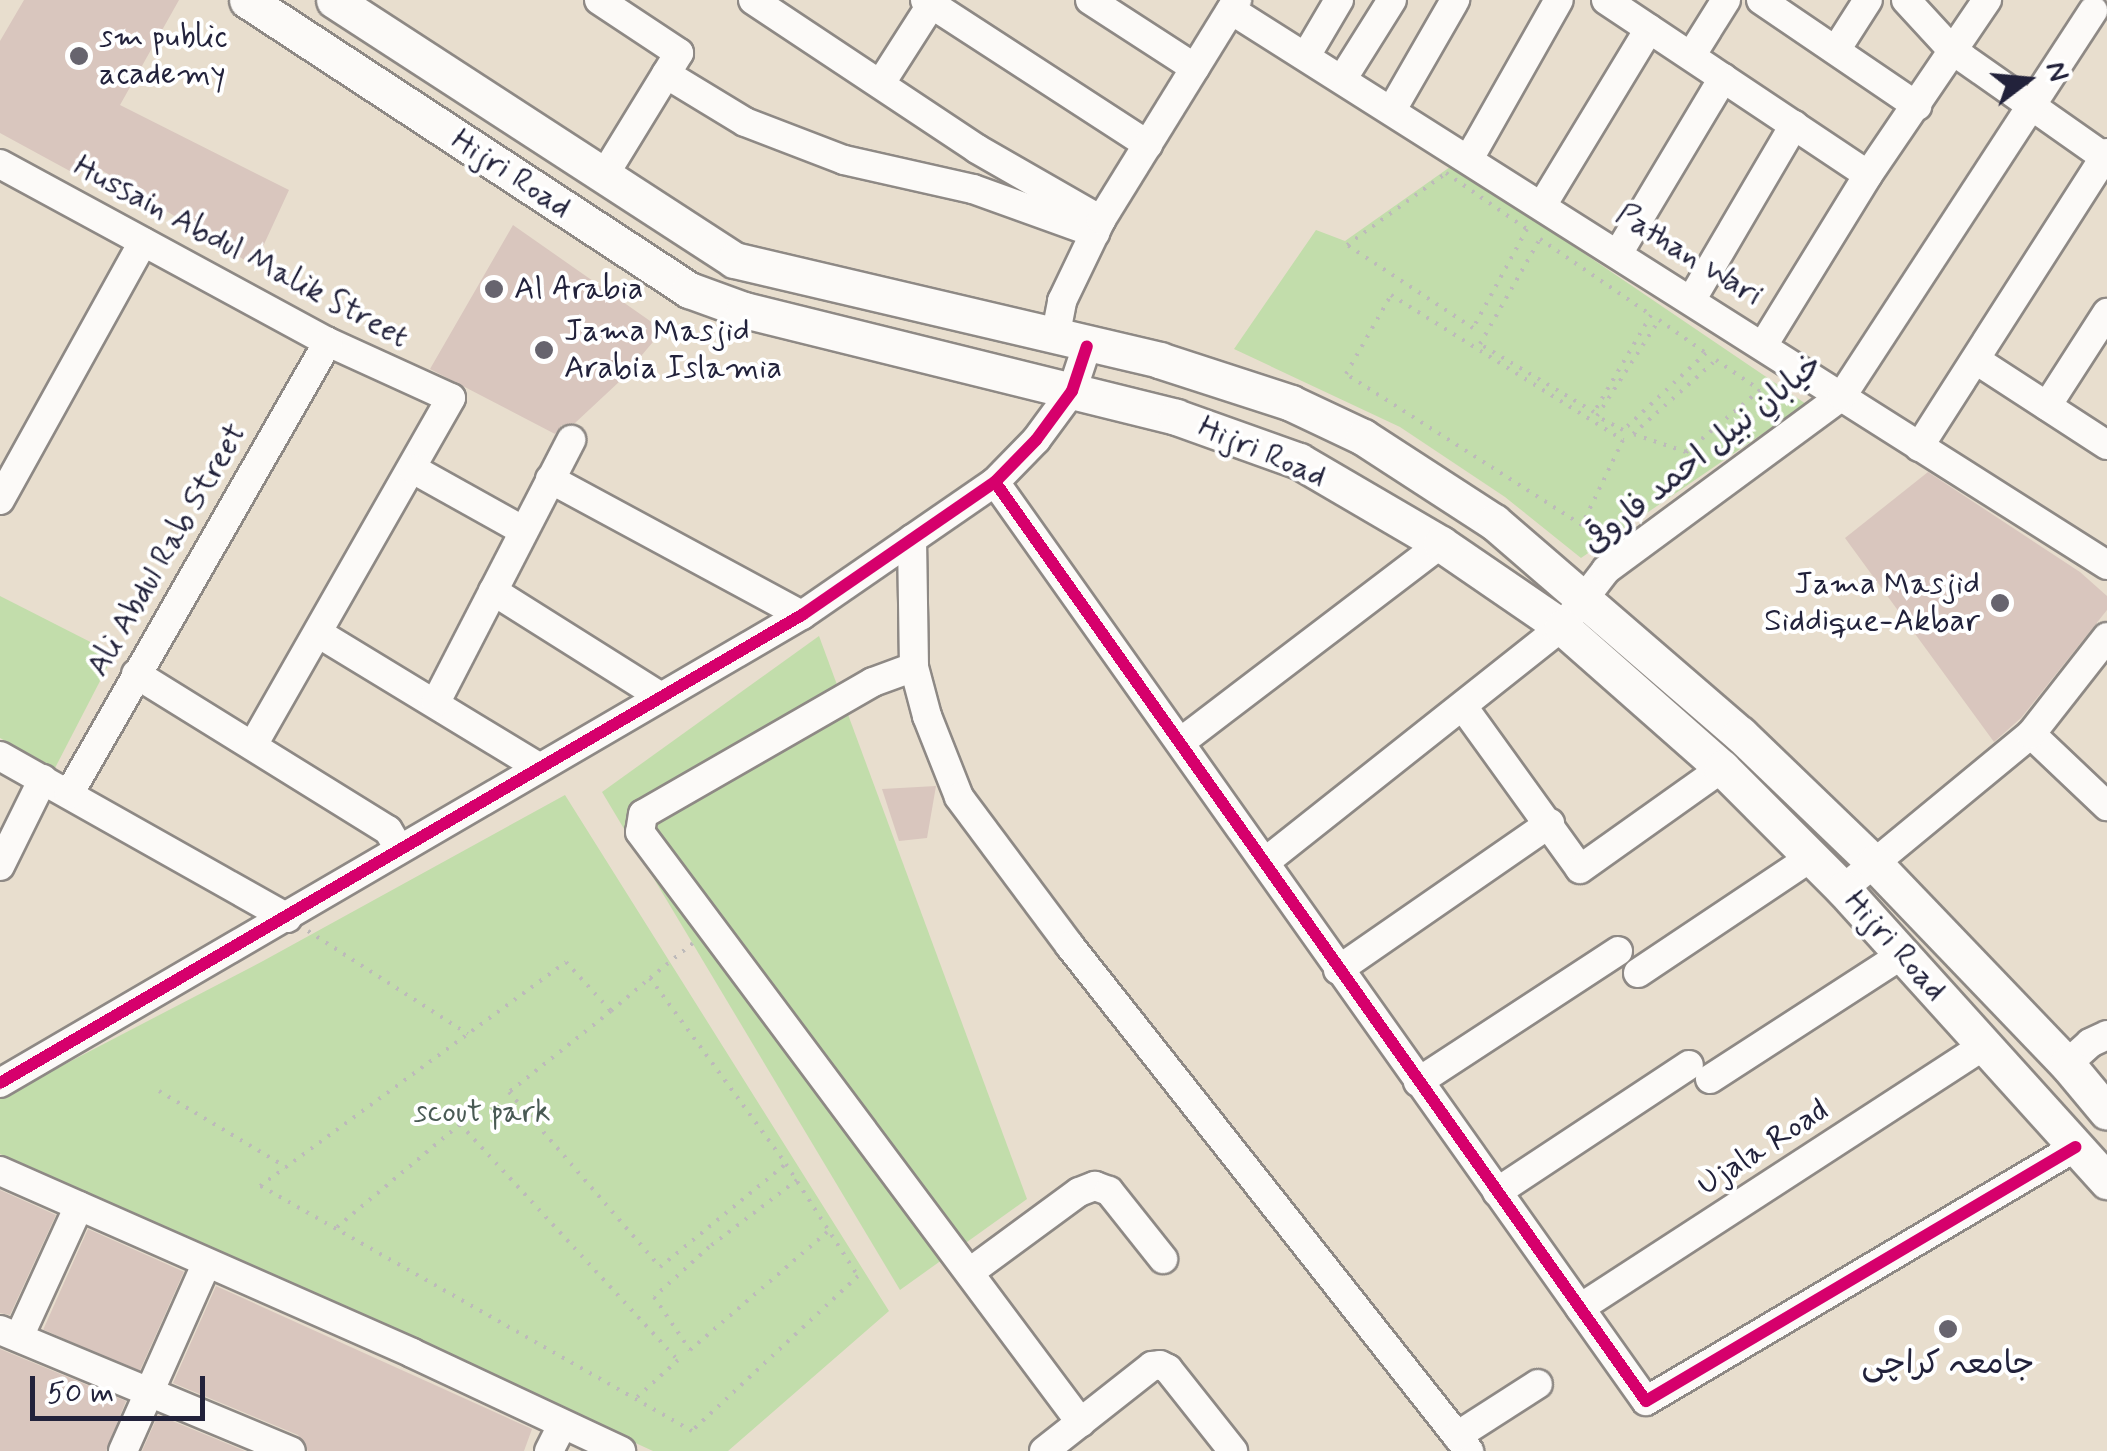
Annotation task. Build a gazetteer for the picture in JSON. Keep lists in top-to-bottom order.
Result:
{
  "streets": {
    "main road": ["Hijri Road"],
    "street": [
      "Hussain Abdul Malik Street",
      "Pathan Wari",
      "خیابانِ نبیل احمد فاروقی",
      "Ali Abdul Rab Street",
      "Ujala Road"
    ]
  },
  "crossings": [
    ["Hijri Road", "خیابانِ نبیل احمد فاروقی"],
    ["Hijri Road", "Ujala Road"],
    ["Hussain Abdul Malik Street", "Ali Abdul Rab Street"],
    ["Pathan Wari", "خیابانِ نبیل احمد فاروقی"]
  ],
  "parks": ["scout park"],
  "places": [
    "sm public academy",
    "Al Arabia",
    "Jama Masjid Arabia Islamia",
    "Jama Masjid Siddique-Akbar",
    "جامعہ کراچی"
  ],
  "scale_bar": "50 m",
  "north": "right"
}
